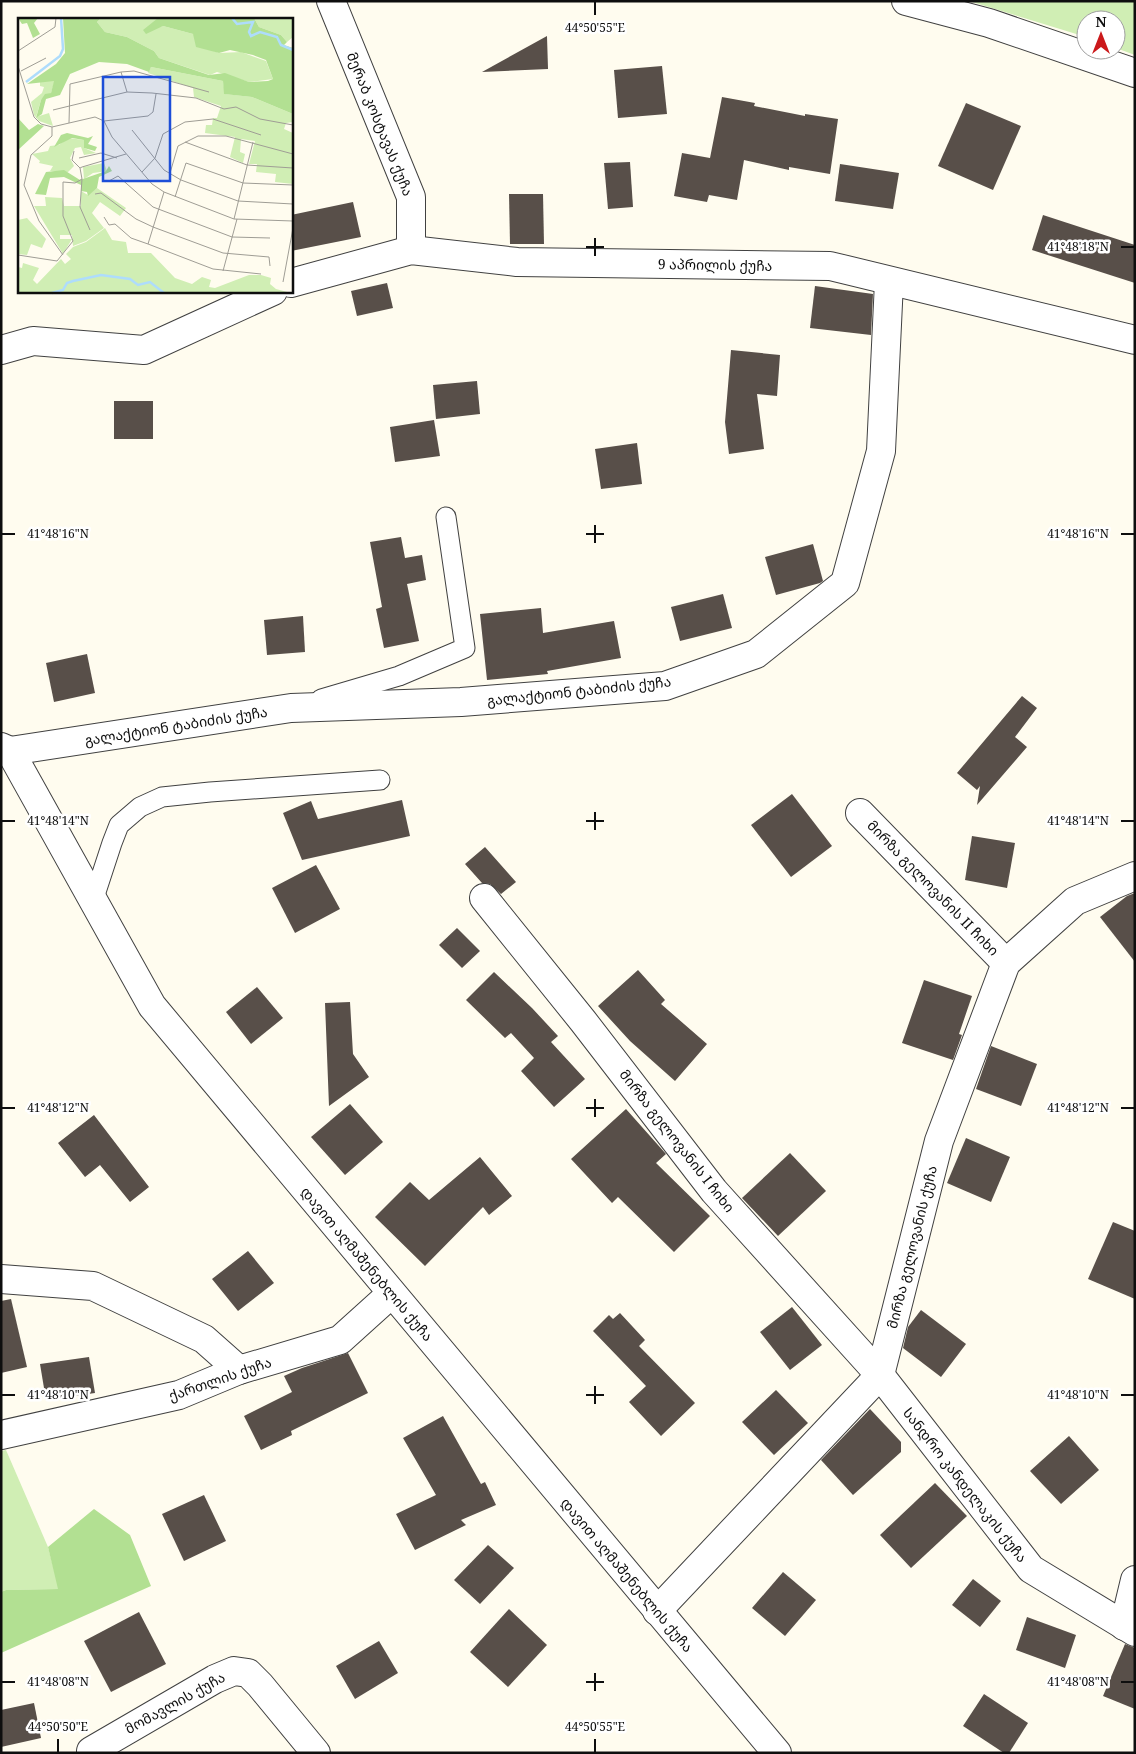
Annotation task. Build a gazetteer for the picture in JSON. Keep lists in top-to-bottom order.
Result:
{
  "streets": {
    "street": [
      "მერაბ კოსტავას ქუჩა",
      "9 აპრილის ქუჩა",
      "გალაქტიონ ტაბიძის ქუჩა",
      "მირზა გელოვანის II ჩიხი",
      "მირზა გელოვანის I ჩიხი",
      "მირზა გელოვანის ქუჩა",
      "დავით აღმაშენებლის ქუჩა",
      "ქართლის ქუჩა",
      "სანდრო კანდელაკის ქუჩა",
      "მომავლის ქუჩა"
    ]
  },
  "crossings": [
    ["მერაბ კოსტავას ქუჩა", "9 აპრილის ქუჩა"],
    ["9 აპრილის ქუჩა", "გალაქტიონ ტაბიძის ქუჩა"],
    ["გალაქტიონ ტაბიძის ქუჩა", "დავით აღმაშენებლის ქუჩა"],
    ["მირზა გელოვანის II ჩიხი", "მირზა გელოვანის ქუჩა"],
    ["მირზა გელოვანის I ჩიხი", "მირზა გელოვანის ქუჩა"],
    ["მირზა გელოვანის I ჩიხი", "სანდრო კანდელაკის ქუჩა"],
    ["მირზა გელოვანის ქუჩა", "დავით აღმაშენებლის ქუჩა"],
    ["მირზა გელოვანის ქუჩა", "სანდრო კანდელაკის ქუჩა"],
    ["დავით აღმაშენებლის ქუჩა", "ქართლის ქუჩა"]
  ],
  "north": "top",
  "coordinates": [
    "44°50'55\"E",
    "41°48'18\"N",
    "41°48'16\"N",
    "41°48'14\"N",
    "41°48'12\"N",
    "41°48'10\"N",
    "41°48'08\"N",
    "44°50'50\"E"
  ]
}
